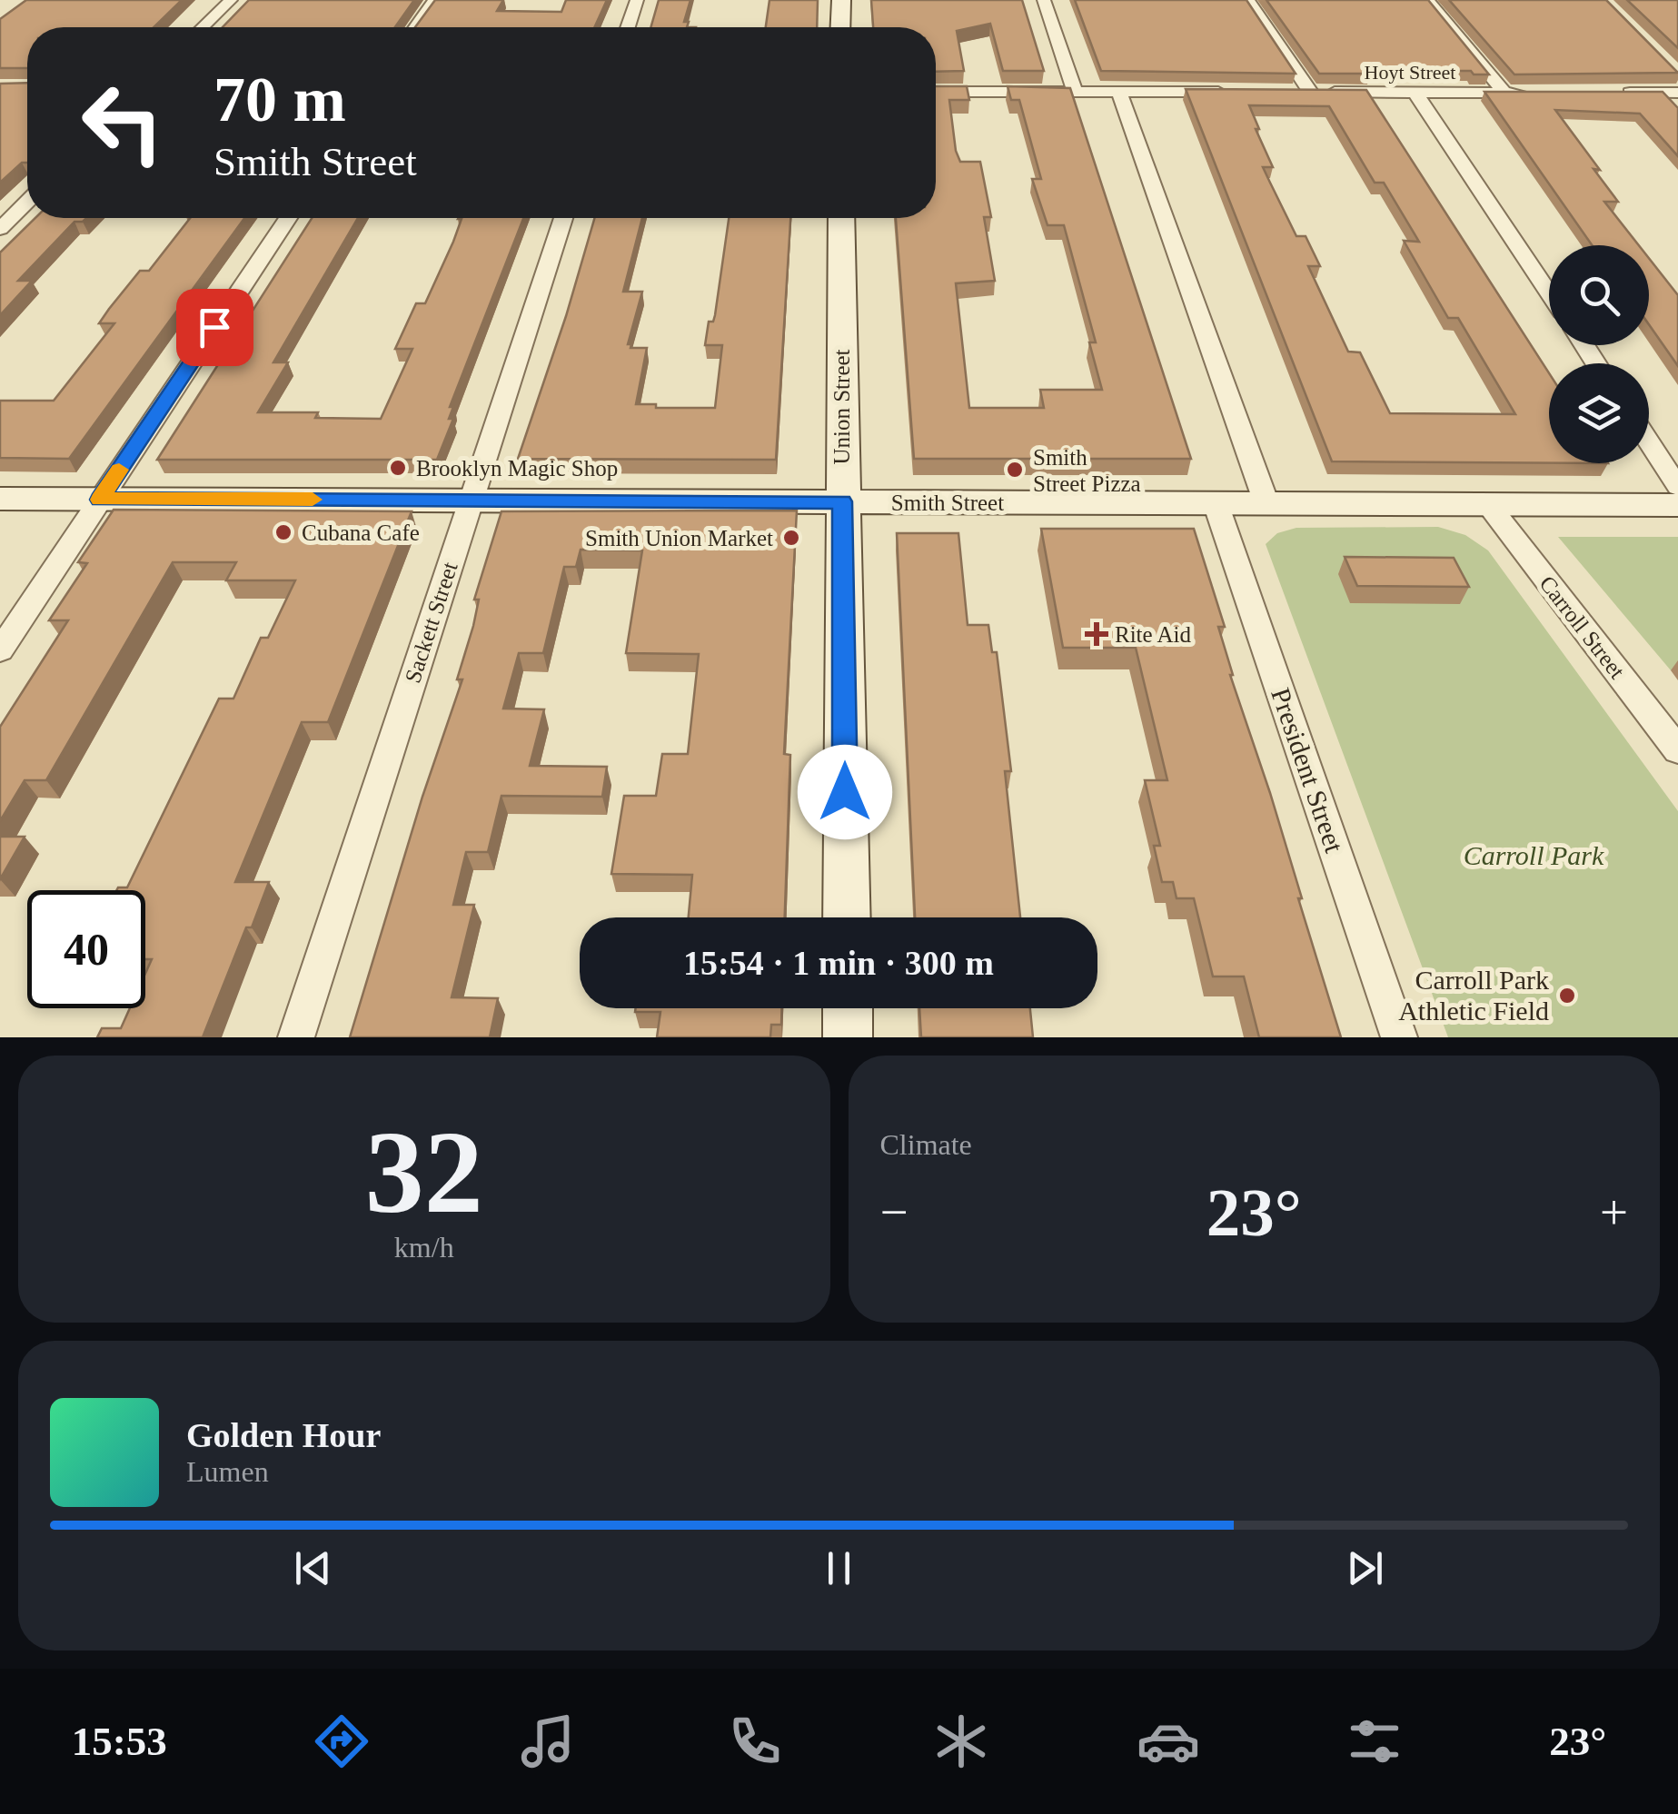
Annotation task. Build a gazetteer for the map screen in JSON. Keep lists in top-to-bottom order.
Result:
{
  "streets": {
    "street": [
      "Hoyt Street",
      "Union Street",
      "Smith Street",
      "Sackett Street",
      "Carroll Street",
      "President Street"
    ]
  },
  "crossings": [
    ["Union Street", "Smith Street"],
    ["Smith Street", "Sackett Street"],
    ["Smith Street", "Carroll Street"],
    ["Smith Street", "President Street"]
  ],
  "parks": ["Carroll Park"],
  "places": {
    "other": [
      "Brooklyn Magic Shop",
      "Smith Street Pizza",
      "Cubana Cafe",
      "Smith Union Market",
      "Carroll Park Athletic Field"
    ],
    "health": ["Rite Aid"]
  },
  "page": {
    "turn": ["70 m", "Smith Street"],
    "limit": "40",
    "trip": "15:54 · 1 min · 300 m",
    "tile": [
      ["32", "km/h"],
      "Climate"
    ],
    "heat": ["−", "23°", "+"],
    "song": ["Golden Hour", "Lumen"],
    "tabs": ["15:53", "23°"]
  }
}
